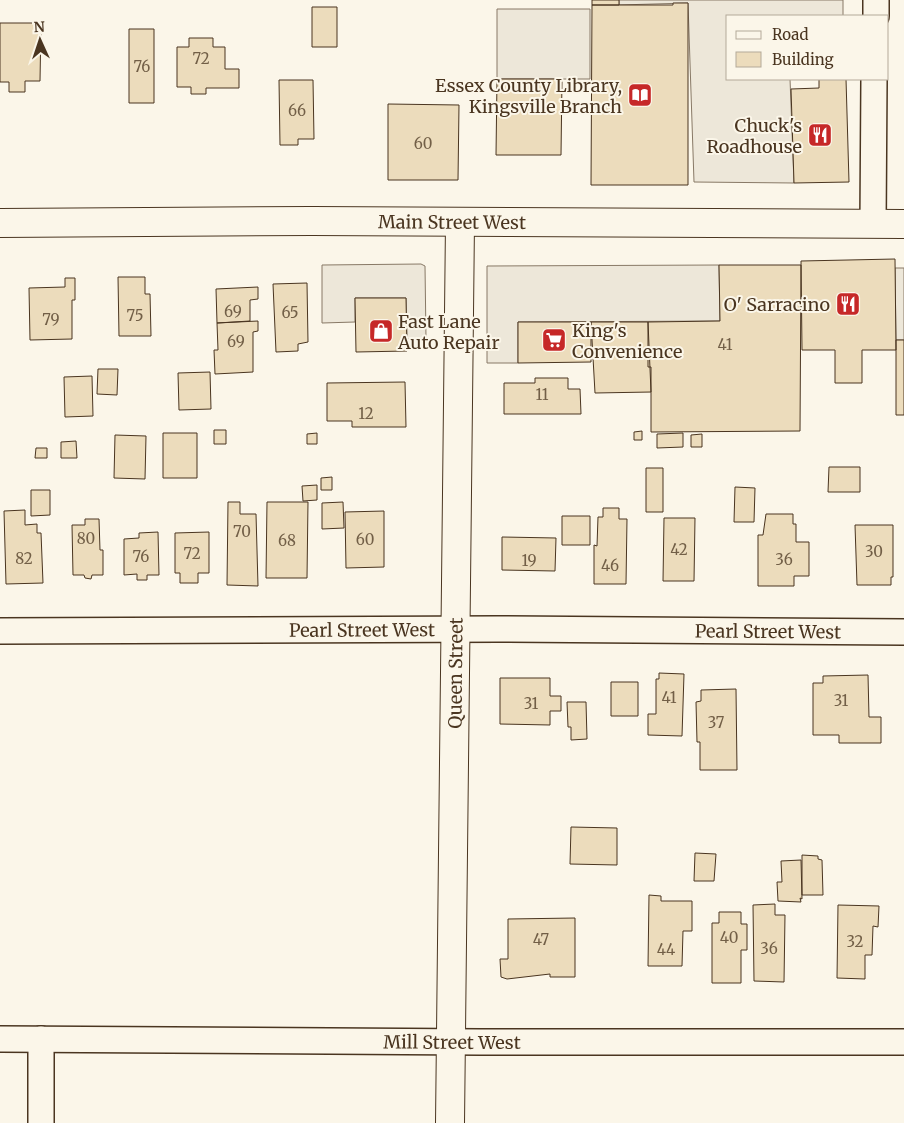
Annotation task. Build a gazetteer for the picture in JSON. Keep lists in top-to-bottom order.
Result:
{
  "streets": {
    "main road": ["Main Street West", "Queen Street"],
    "street": ["Pearl Street West", "Mill Street West"]
  },
  "crossings": [
    ["Main Street West", "Queen Street"],
    ["Pearl Street West", "Queen Street"],
    ["Queen Street", "Mill Street West"]
  ],
  "places": {
    "library": ["Essex County Library, Kingsville Branch"],
    "restaurant": ["Chuck's Roadhouse", "O' Sarracino"],
    "shop": ["Fast Lane Auto Repair"],
    "supermarket": ["King's Convenience"]
  },
  "house_numbers": [
    "72",
    "76",
    "66",
    "60",
    "69",
    "65",
    "75",
    "79",
    "69",
    "41",
    "11",
    "12",
    "70",
    "80",
    "60",
    "68",
    "42",
    "30",
    "72",
    "76",
    "82",
    "36",
    "19",
    "46",
    "41",
    "31",
    "31",
    "37",
    "40",
    "47",
    "32",
    "36",
    "44"
  ],
  "legend": ["Road", "Building"],
  "north": "top"
}
